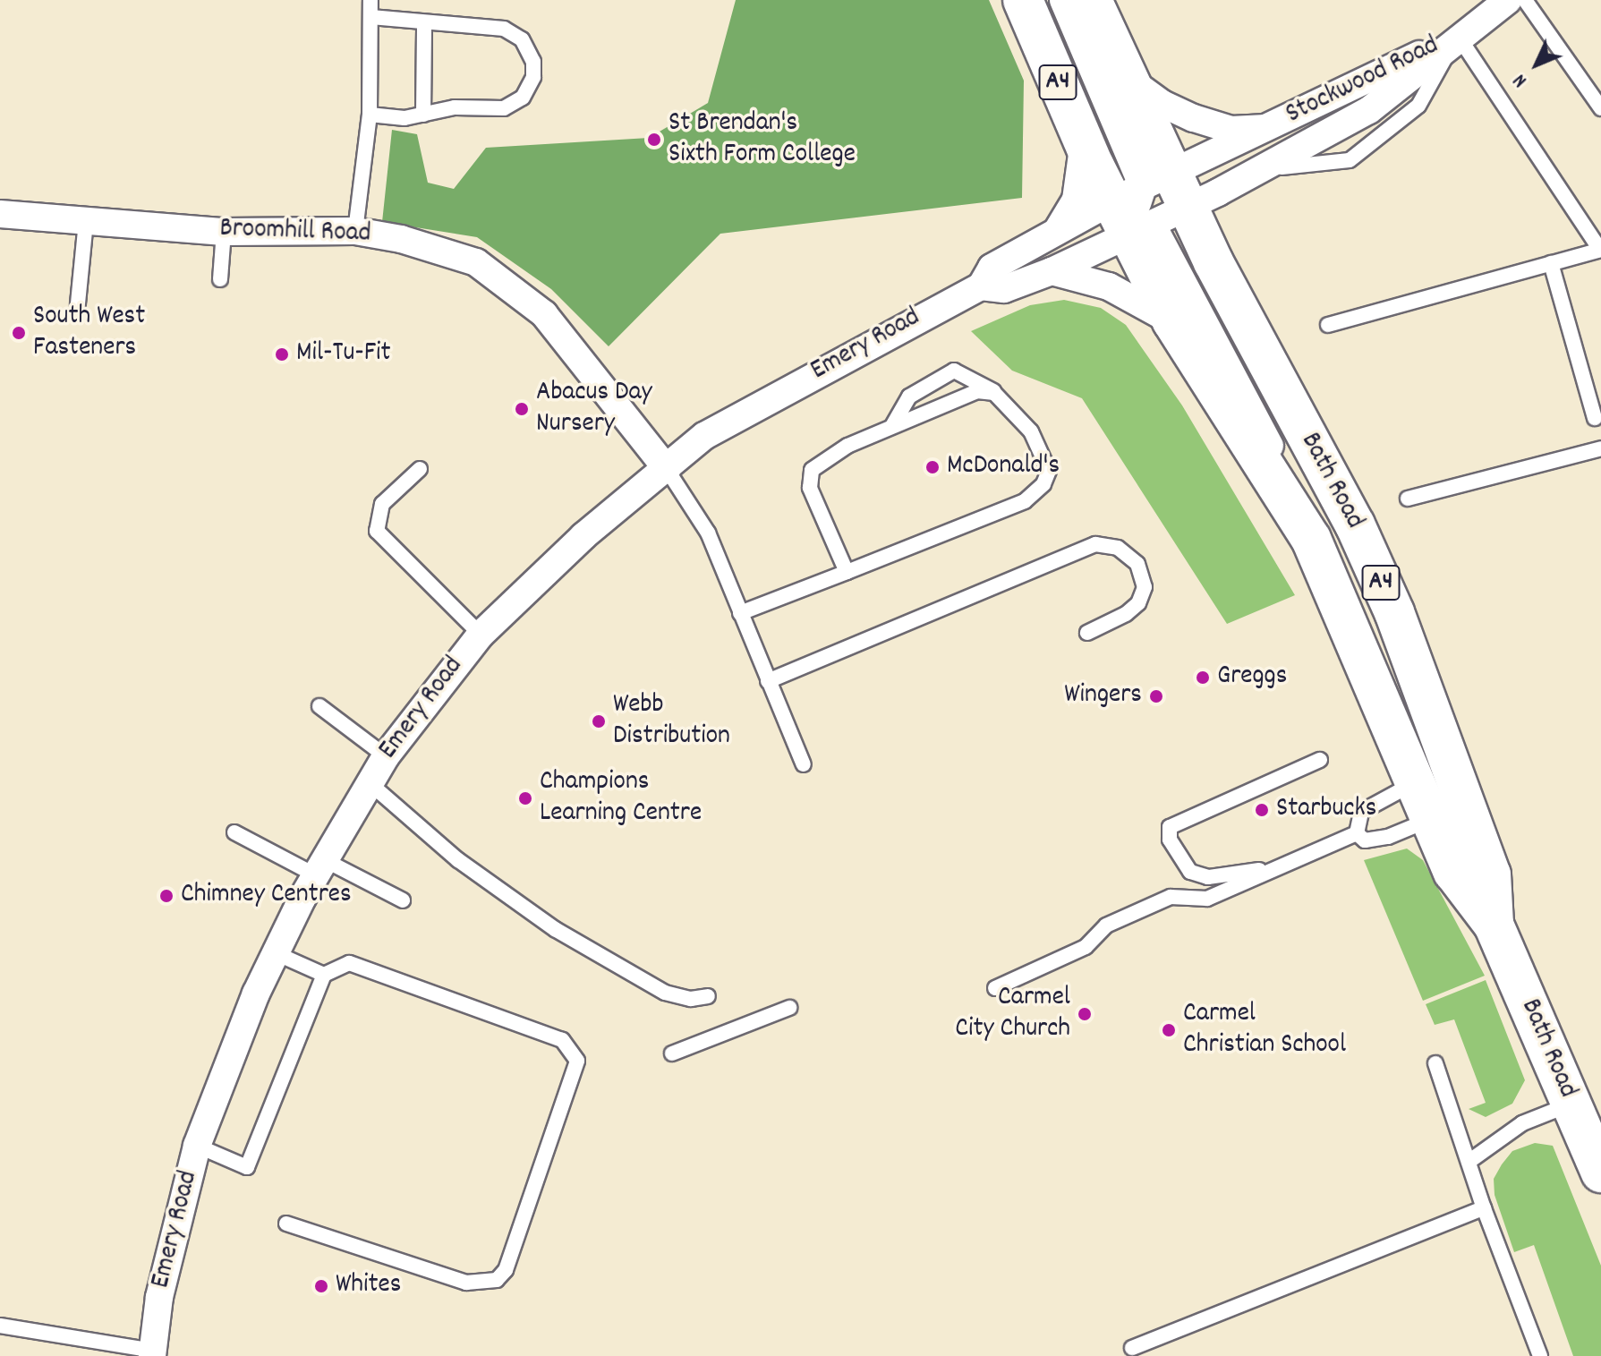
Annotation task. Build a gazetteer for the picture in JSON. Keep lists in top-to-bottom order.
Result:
{
  "streets": {
    "highway": ["A4", "Bath Road"],
    "street": ["Stockwood Road", "Broomhill Road", "Emery Road"]
  },
  "crossings": [
    ["Stockwood Road", "Emery Road"],
    ["Stockwood Road", "Bath Road"],
    ["Broomhill Road", "Emery Road"],
    ["Emery Road", "Bath Road"]
  ],
  "places": [
    "St Brendan's Sixth Form College",
    "South West Fasteners",
    "Mil-Tu-Fit",
    "Abacus Day Nursery",
    "McDonald's",
    "Greggs",
    "Wingers",
    "Webb Distribution",
    "Champions Learning Centre",
    "Starbucks",
    "Chimney Centres",
    "Carmel City Church",
    "Carmel Christian School",
    "Whites"
  ],
  "north": "bottom left"
}
